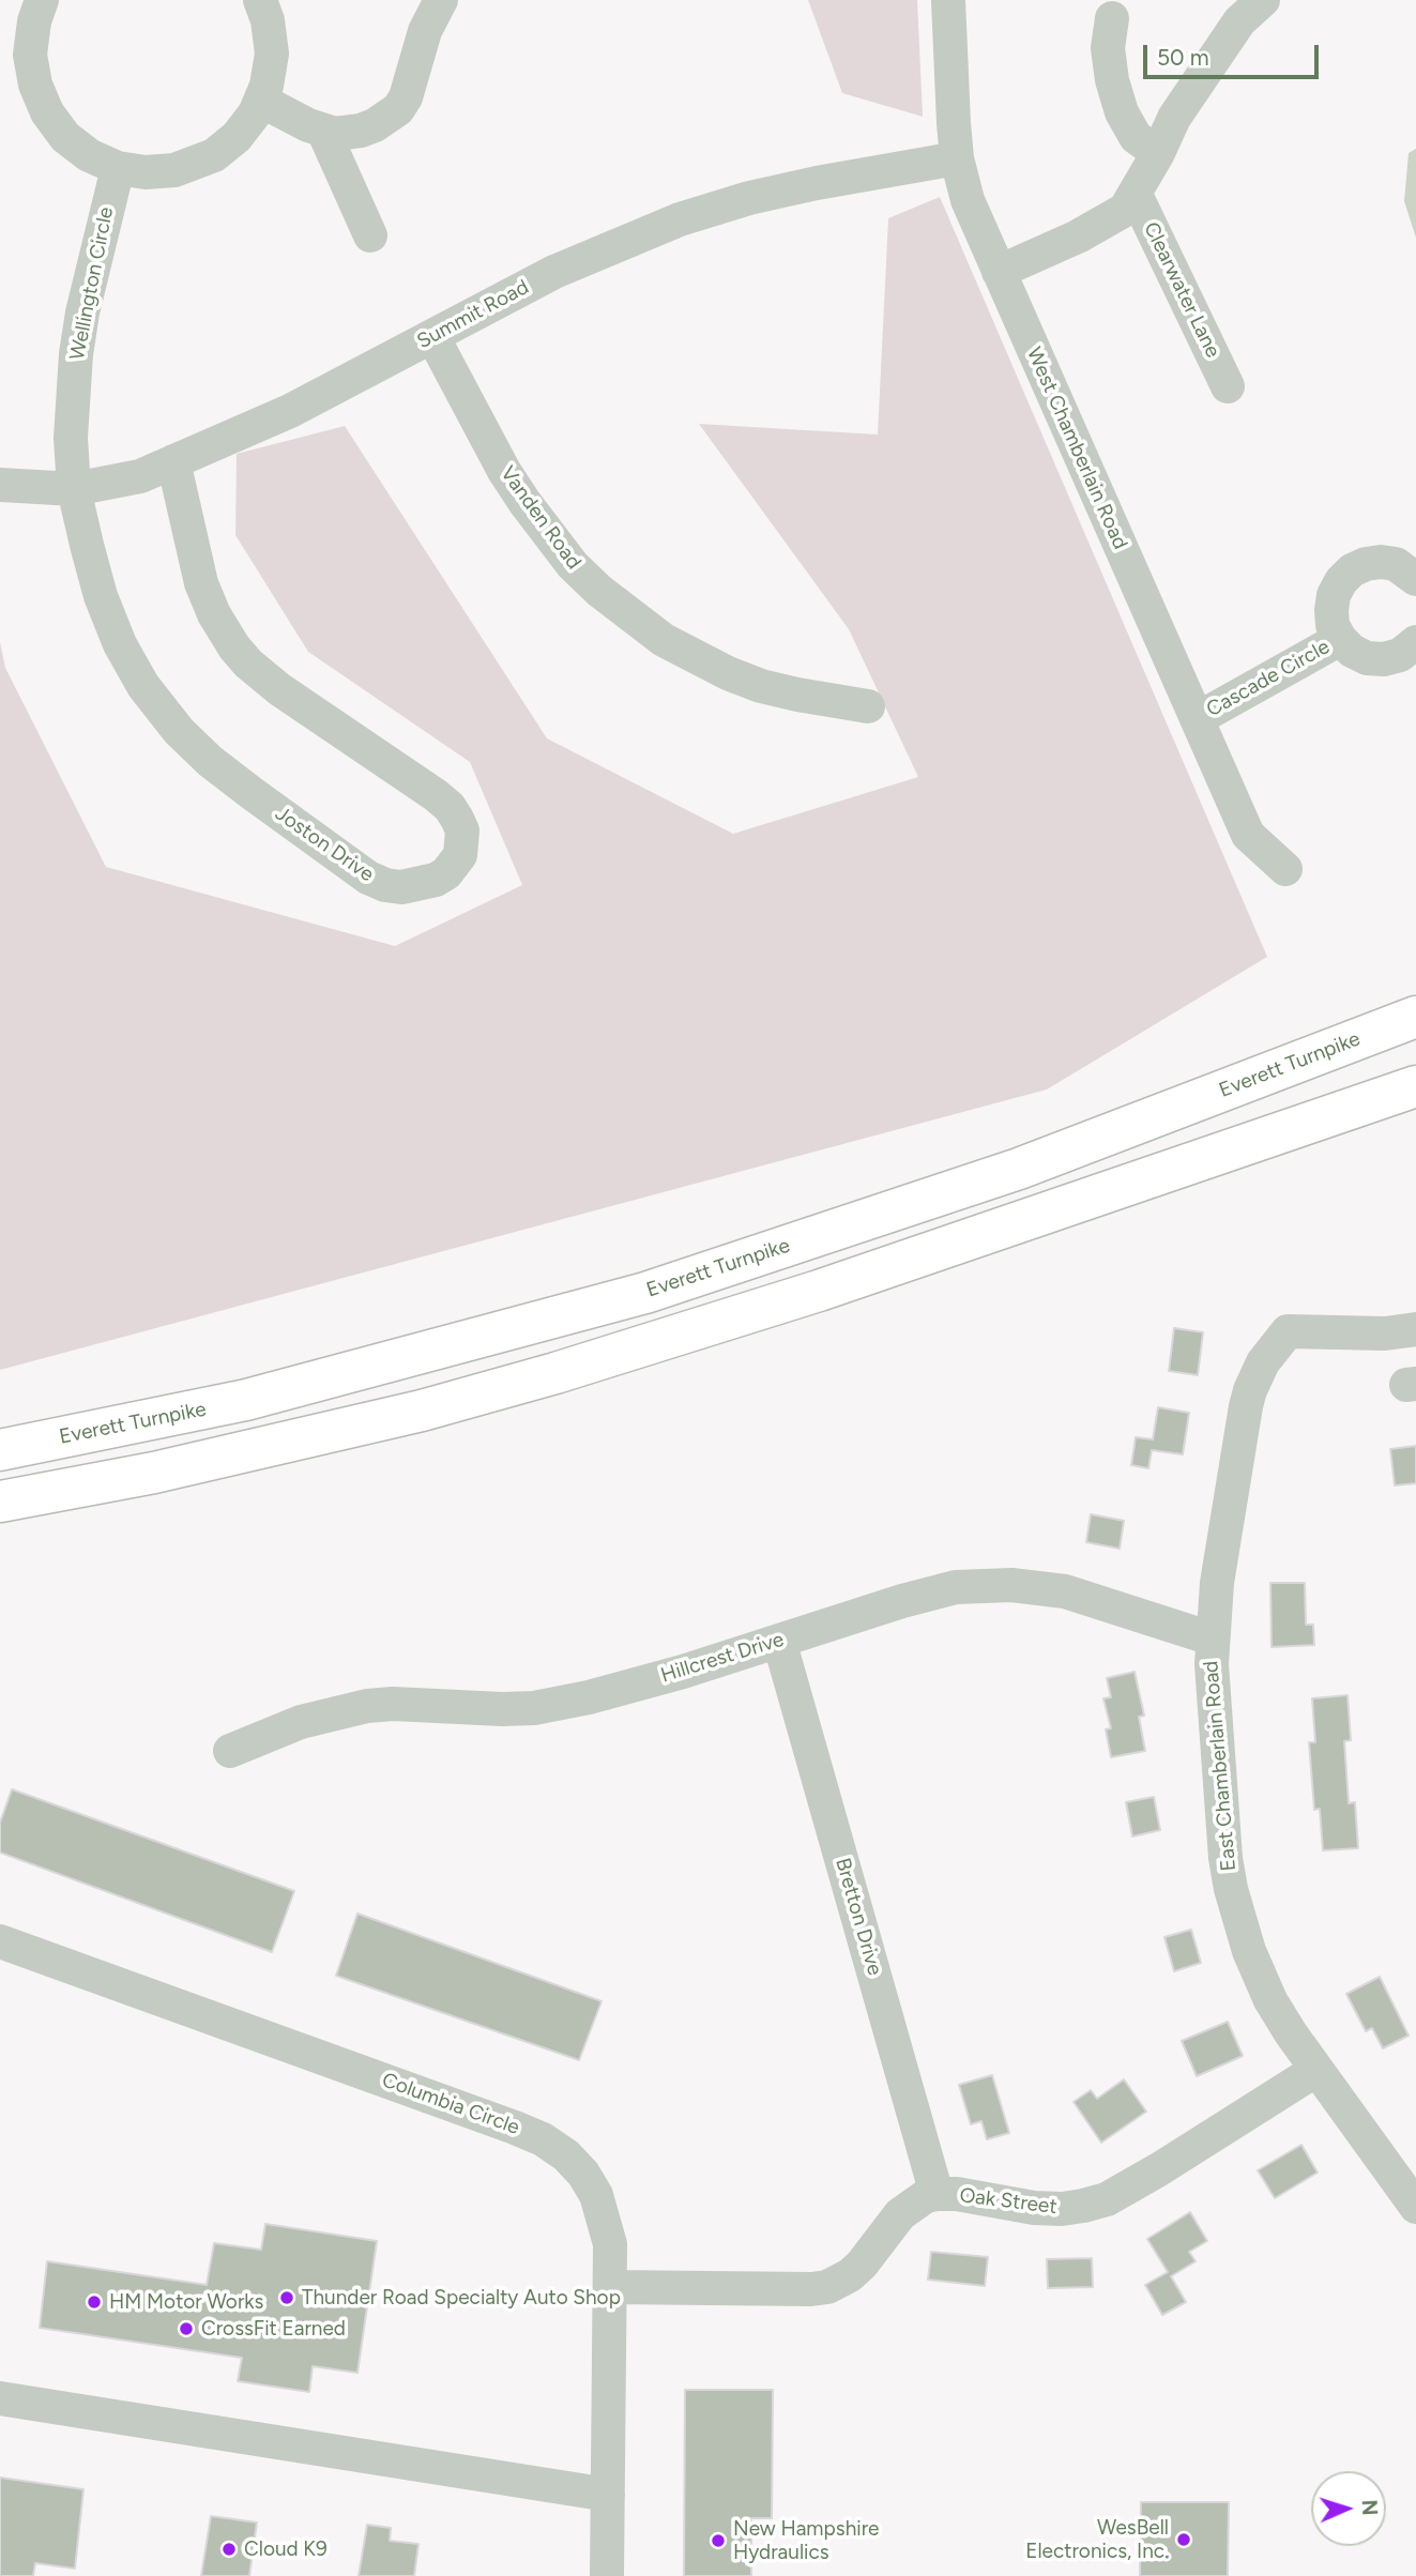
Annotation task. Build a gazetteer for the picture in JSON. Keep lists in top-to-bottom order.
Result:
{
  "streets": {
    "highway": ["Everett Turnpike"],
    "street": [
      "Wellington Circle",
      "Clearwater Lane",
      "Summit Road",
      "West Chamberlain Road",
      "Vanden Road",
      "Cascade Circle",
      "Joston Drive",
      "Hillcrest Drive",
      "East Chamberlain Road",
      "Bretton Drive",
      "Columbia Circle",
      "Oak Street"
    ]
  },
  "crossings": [
    ["Wellington Circle", "Summit Road"],
    ["Wellington Circle", "Joston Drive"],
    ["Summit Road", "West Chamberlain Road"],
    ["Summit Road", "Vanden Road"],
    ["Summit Road", "Joston Drive"],
    ["West Chamberlain Road", "Cascade Circle"],
    ["Hillcrest Drive", "East Chamberlain Road"],
    ["Hillcrest Drive", "Bretton Drive"],
    ["East Chamberlain Road", "Oak Street"],
    ["Bretton Drive", "Oak Street"],
    ["Columbia Circle", "Oak Street"]
  ],
  "places": [
    "Thunder Road Specialty Auto Shop",
    "HM Motor Works",
    "CrossFit Earned",
    "WesBell Electronics, Inc.",
    "New Hampshire Hydraulics",
    "Cloud K9"
  ],
  "scale_bar": "50 m",
  "north": "right"
}
